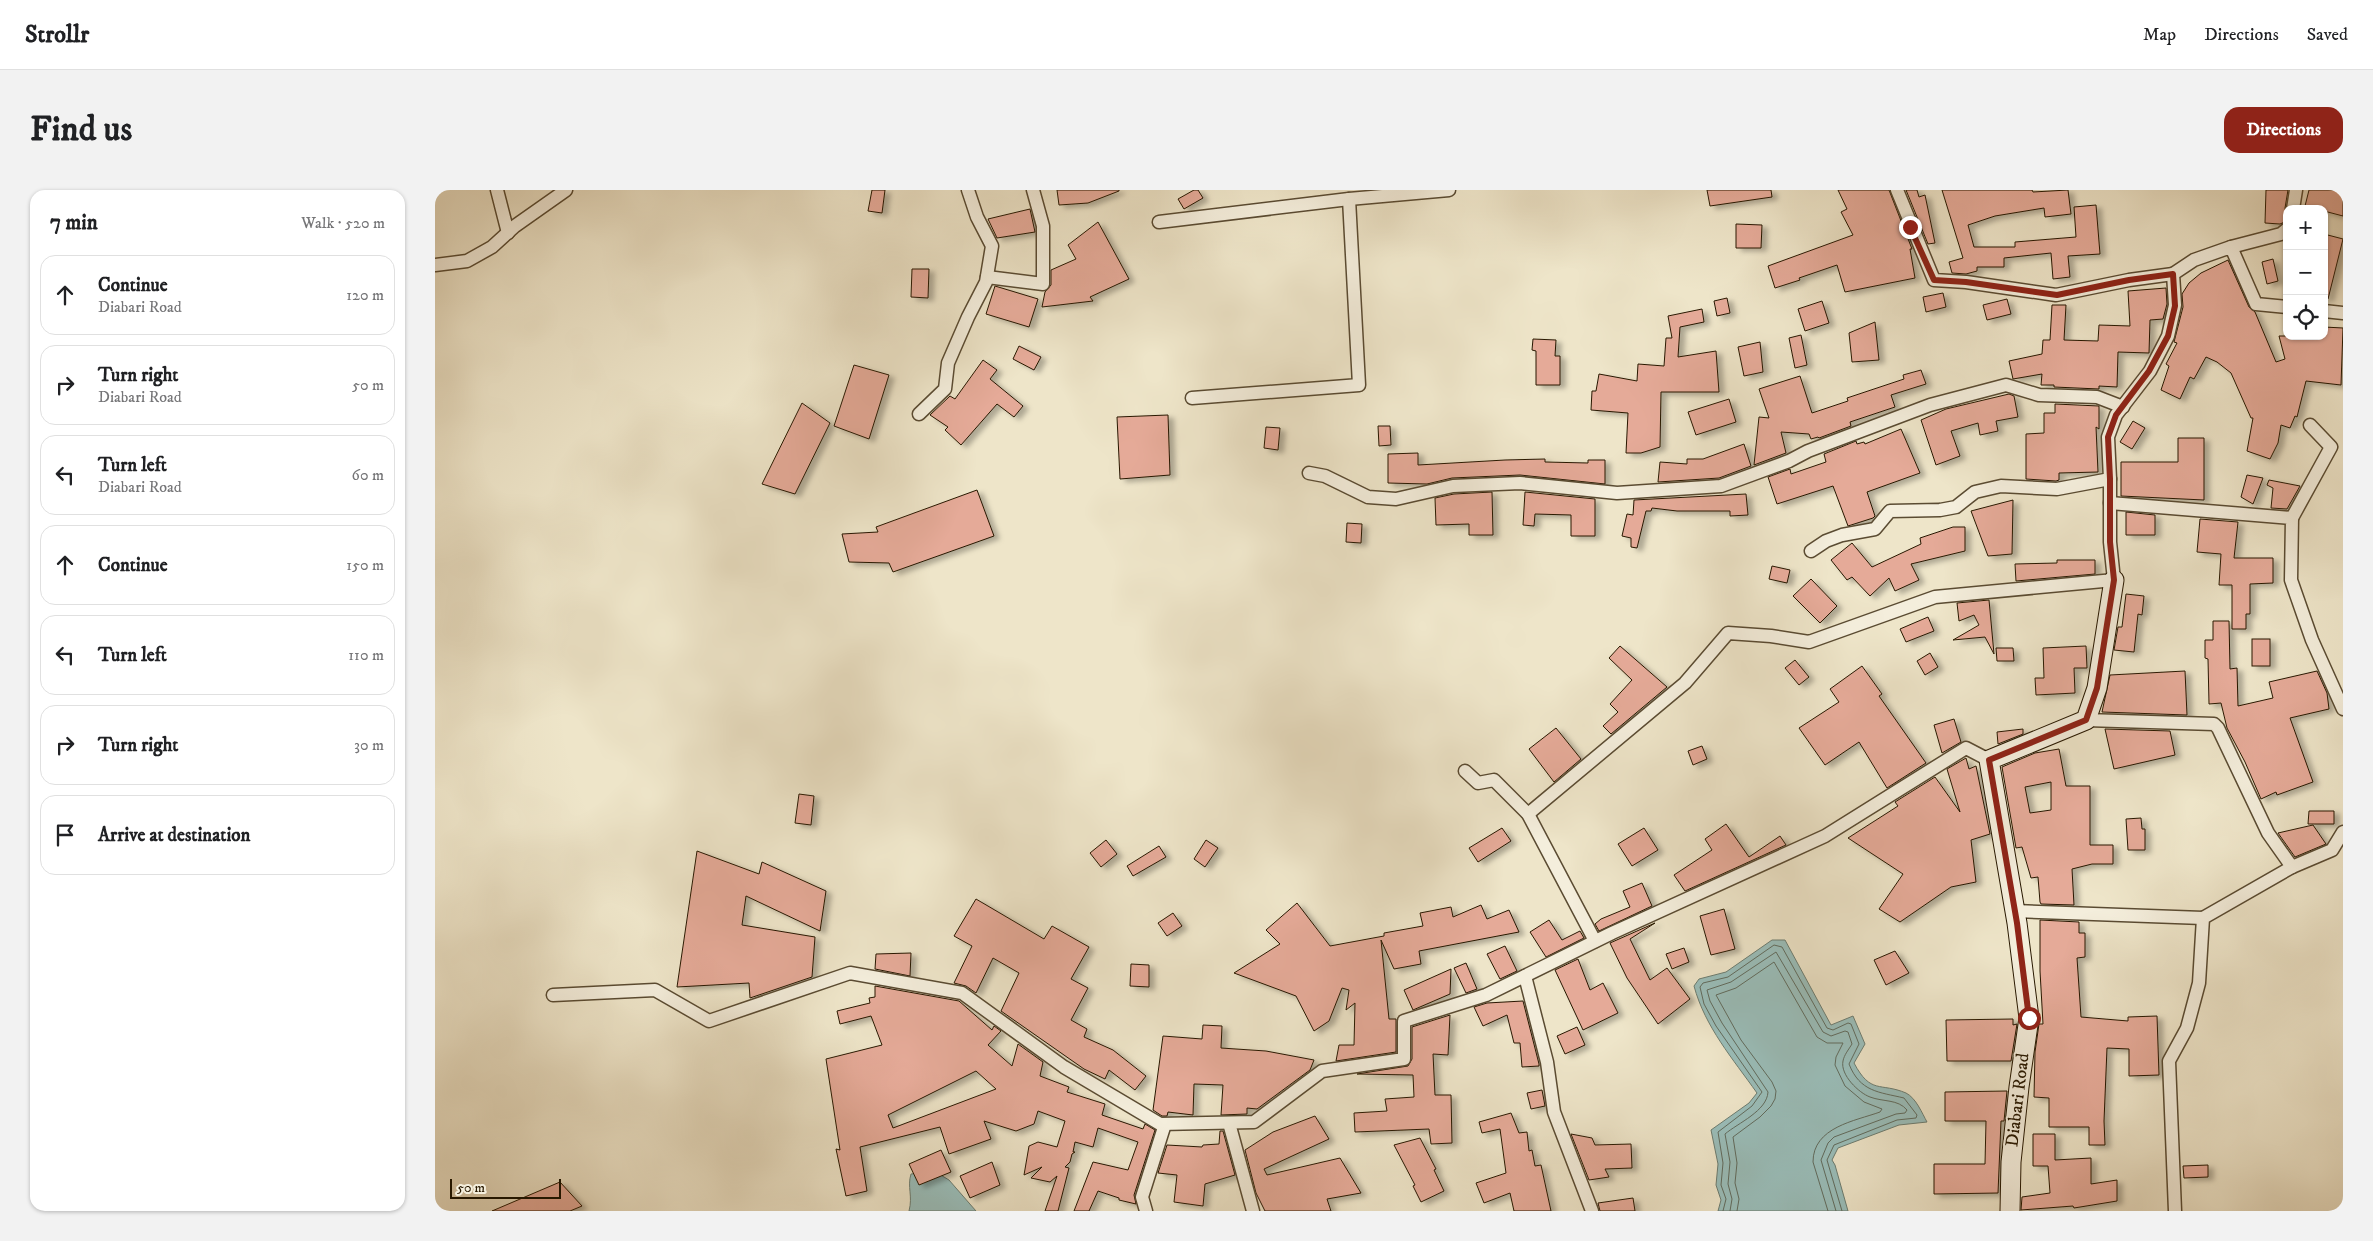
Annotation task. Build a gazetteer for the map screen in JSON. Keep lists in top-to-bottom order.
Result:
{
  "streets": {
    "street": ["Diabari Road"]
  },
  "scale_bar": "50 m",
  "page": {
    "header": "Strollr",
    "nav": ["Map", "Directions", "Saved"],
    "buttons": "Directions",
    "title": "Find us",
    "heading": ["7 min", "Walk · 520 m"],
    "map_buttons": ["+", "−"],
    "list": [
      ["Continue", "Diabari Road", "120 m"],
      ["Turn right", "Diabari Road", "50 m"],
      ["Turn left", "Diabari Road", "60 m"],
      ["Continue", "150 m"],
      ["Turn left", "110 m"],
      ["Turn right", "30 m"],
      "Arrive at destination"
    ],
    "scale": "50 m"
  }
}
